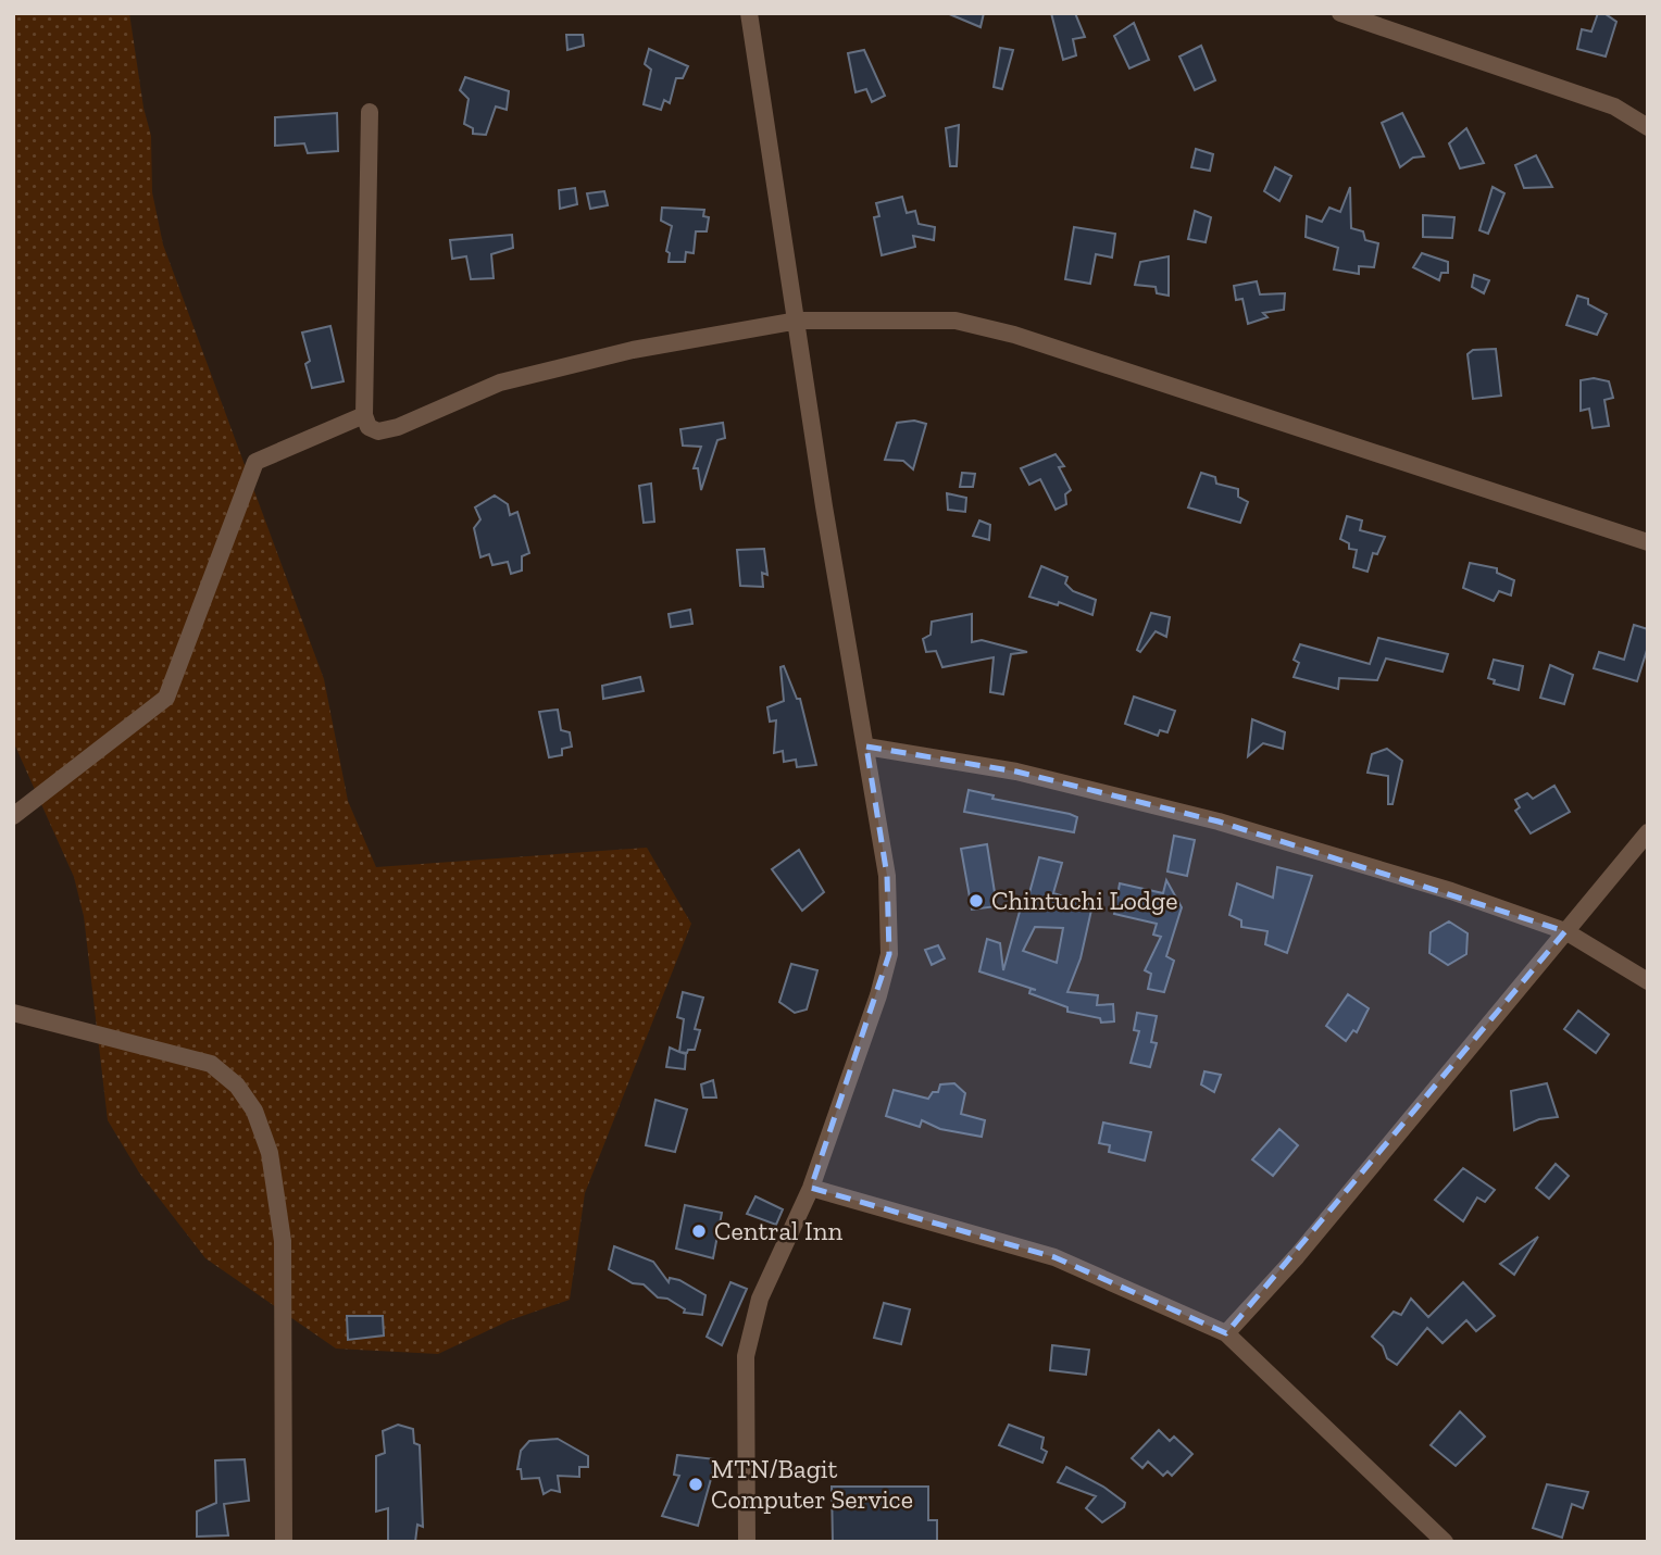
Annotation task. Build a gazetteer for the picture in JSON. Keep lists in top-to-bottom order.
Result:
{
  "places": ["Chintuchi Lodge", "Central Inn", "MTN/Bagit Computer Service"]
}
